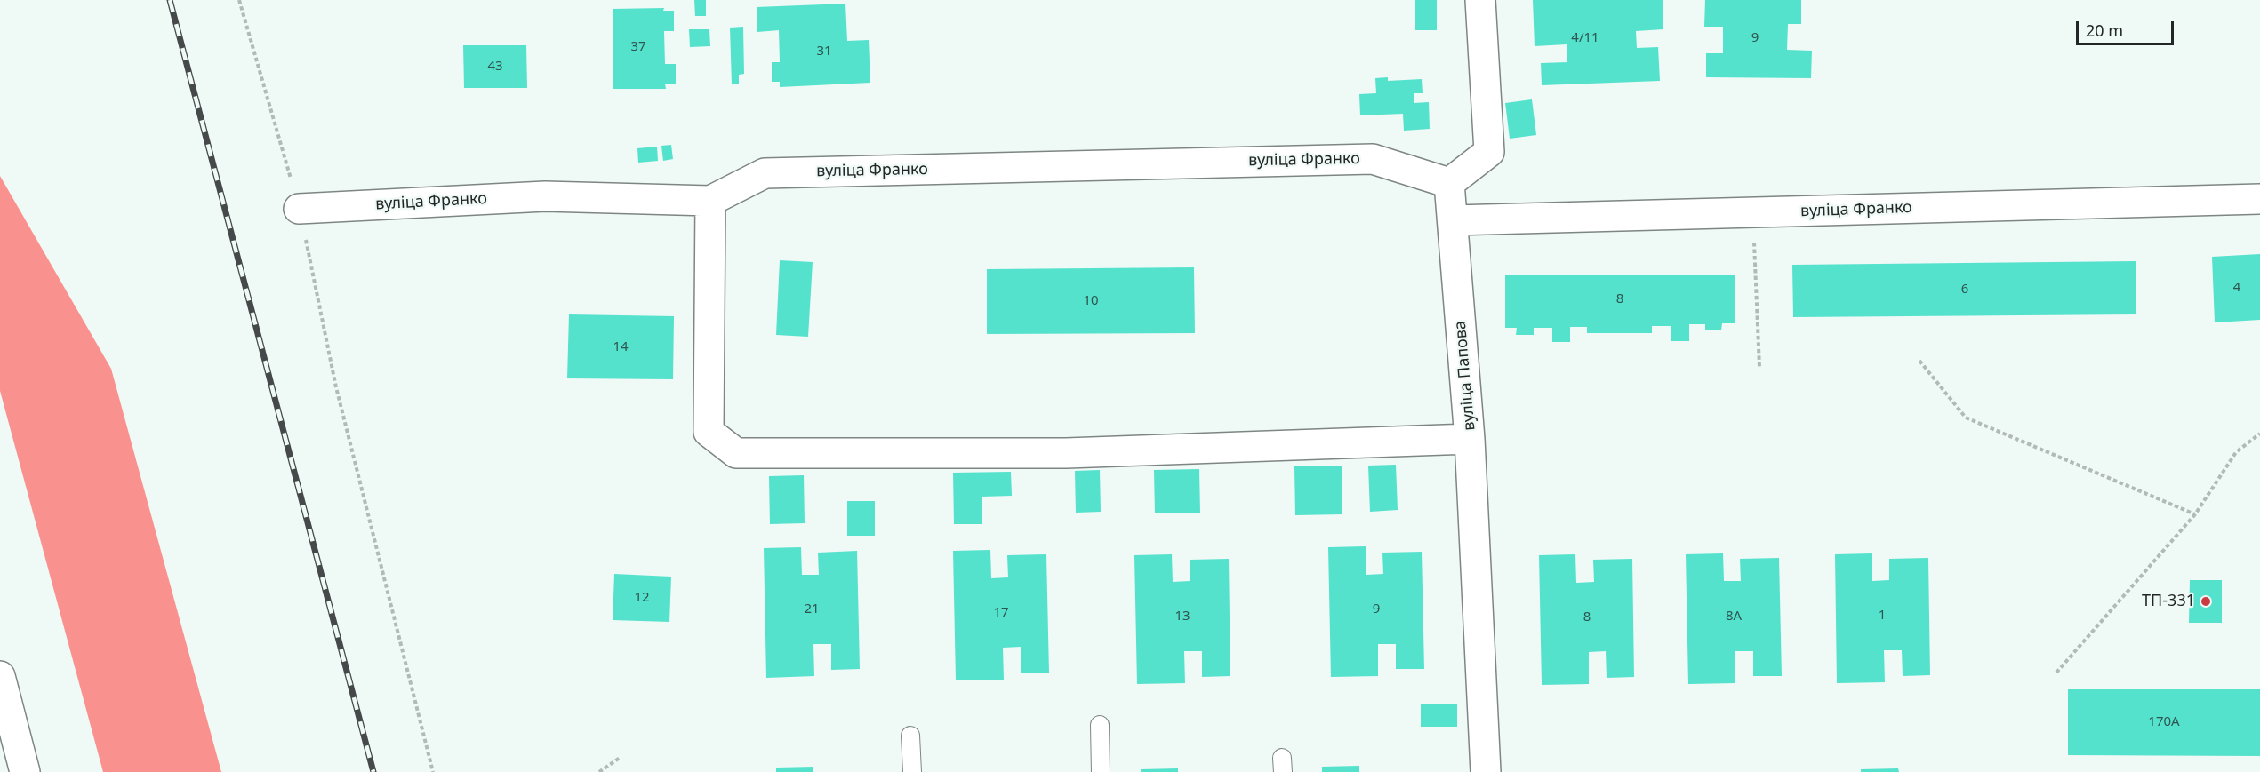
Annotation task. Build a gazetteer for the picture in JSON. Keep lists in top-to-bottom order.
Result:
{
  "streets": {
    "street": ["вуліца Франко", "вуліца Папова"]
  },
  "crossings": [
    ["вуліца Франко", "вуліца Папова"]
  ],
  "places": ["ТП-331"],
  "house_numbers": [
    "4/11",
    "9",
    "37",
    "31",
    "43",
    "4",
    "6",
    "8",
    "10",
    "14",
    "12",
    "21",
    "9",
    "17",
    "1",
    "13",
    "8А",
    "8",
    "170А"
  ],
  "scale_bar": "20 m"
}
